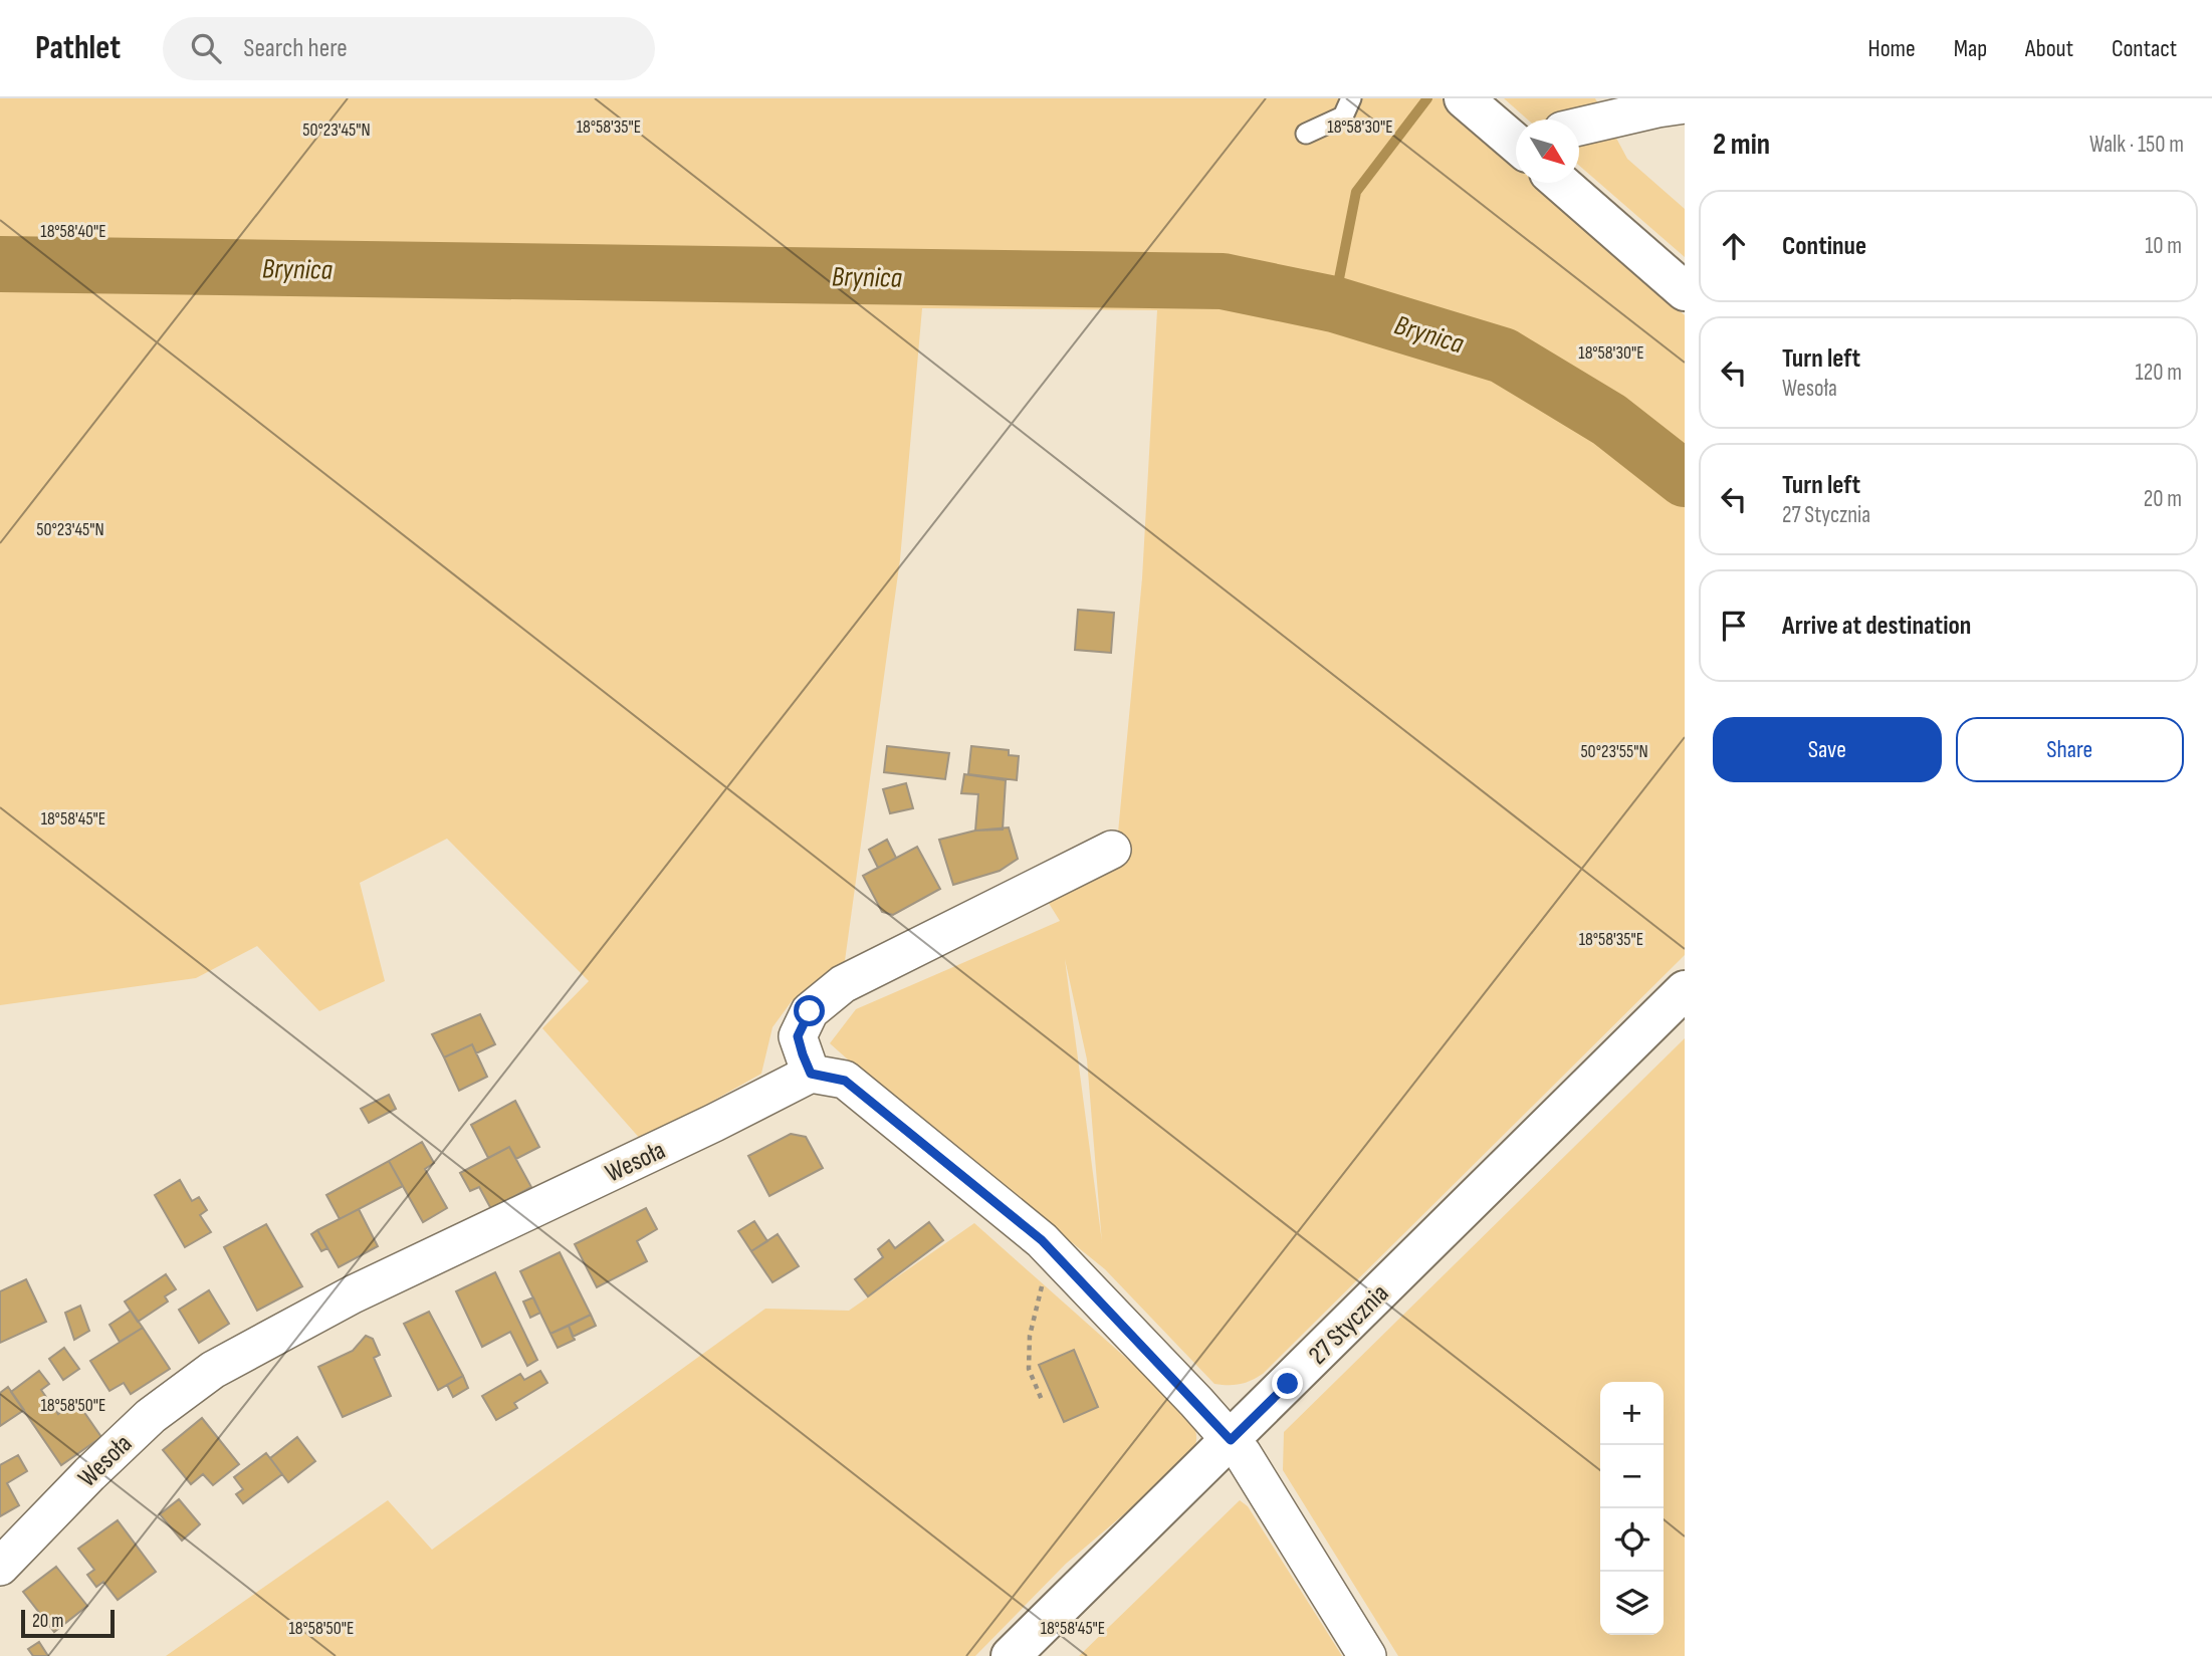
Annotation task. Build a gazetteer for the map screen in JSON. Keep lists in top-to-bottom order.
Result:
{
  "streets": {
    "street": ["Wesoła", "27 Stycznia"]
  },
  "water": ["Brynica"],
  "scale_bar": "20 m",
  "north": "bottom right",
  "page": {
    "header": "Pathlet",
    "search": "Search here",
    "nav": [
      "Home",
      "Map",
      "About",
      "Contact"
    ],
    "heading": ["2 min", "Walk · 150 m"],
    "list": [
      ["Continue", "10 m"],
      ["Turn left", "Wesoła", "120 m"],
      ["Turn left", "27 Stycznia", "20 m"],
      "Arrive at destination"
    ],
    "buttons": ["Save", "Share"],
    "map_buttons": ["+", "−"],
    "scale": "20 m"
  },
  "coordinates": [
    "18°58'35\"E",
    "18°58'30\"E",
    "50°23'45\"N",
    "18°58'40\"E",
    "50°23'55\"N",
    "18°58'45\"E",
    "18°58'50\"E"
  ]
}
